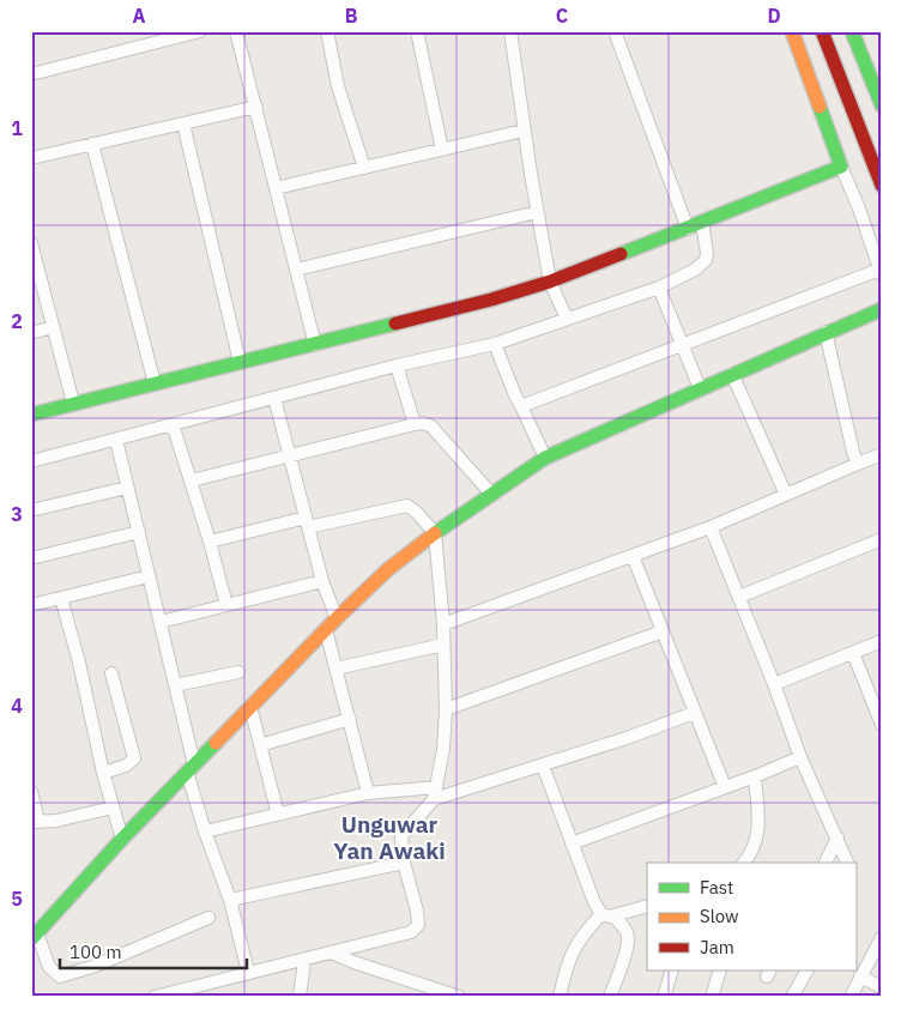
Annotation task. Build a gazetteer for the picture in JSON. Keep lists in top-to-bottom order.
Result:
{
  "districts": ["Unguwar Yan Awaki"],
  "legend": ["Fast", "Slow", "Jam"],
  "scale_bar": "100 m",
  "grid": {
    "columns": [
      "A",
      "B",
      "C",
      "D"
    ],
    "rows": [
      "1",
      "2",
      "3",
      "4",
      "5"
    ]
  }
}
